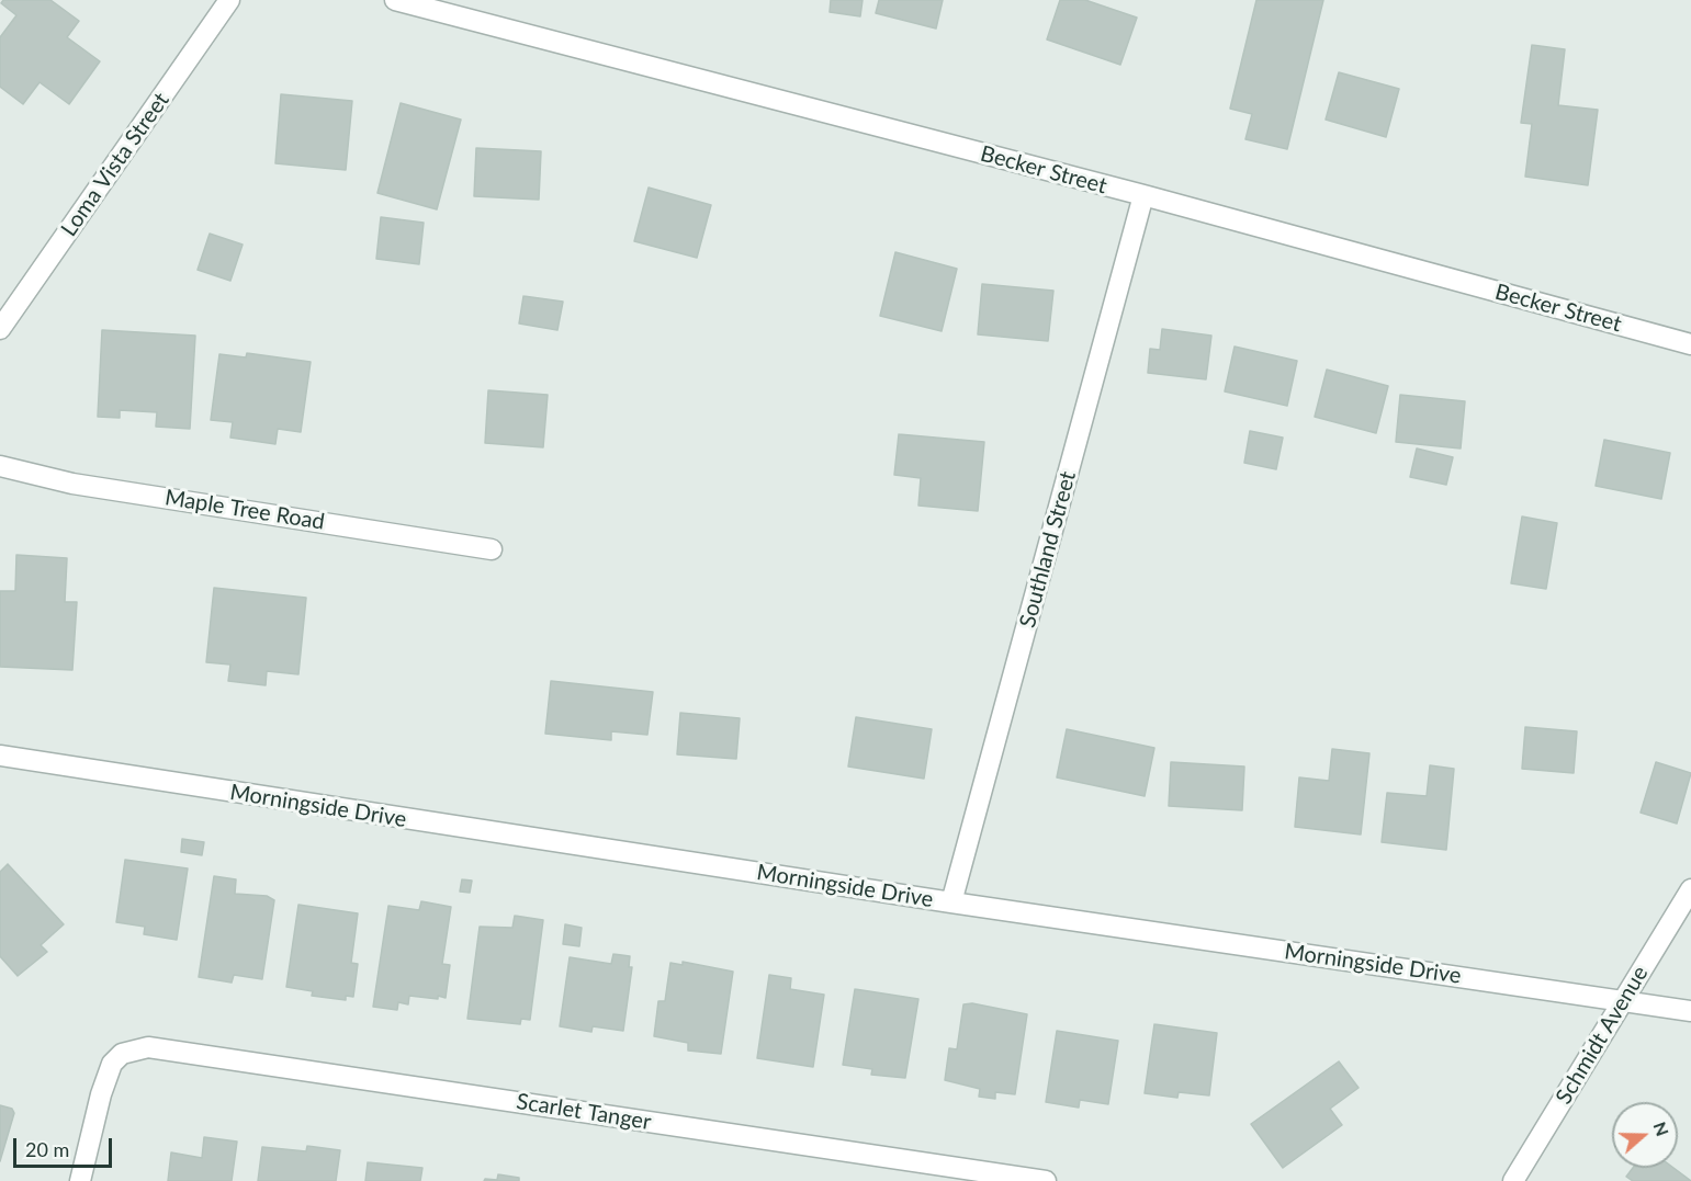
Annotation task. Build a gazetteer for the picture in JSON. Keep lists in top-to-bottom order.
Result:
{
  "streets": {
    "street": [
      "Loma Vista Street",
      "Becker Street",
      "Maple Tree Road",
      "Southland Street",
      "Morningside Drive",
      "Schmidt Avenue",
      "Scarlet Tanger"
    ]
  },
  "crossings": [
    ["Becker Street", "Southland Street"],
    ["Southland Street", "Morningside Drive"],
    ["Morningside Drive", "Schmidt Avenue"]
  ],
  "scale_bar": "20 m",
  "north": "right"
}
